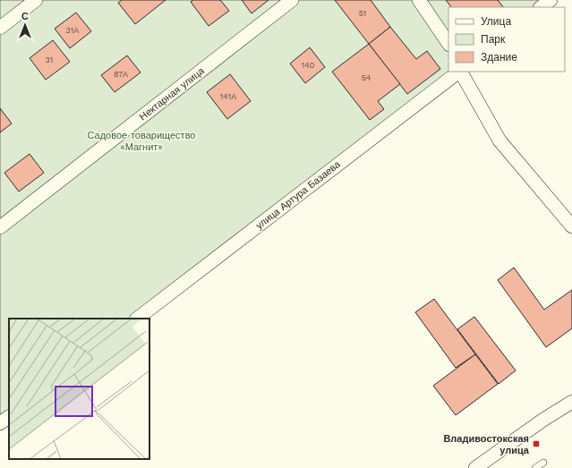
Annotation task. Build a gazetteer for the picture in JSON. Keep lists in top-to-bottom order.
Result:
{
  "streets": {
    "street": ["Нектарная улица", "улица Артура Базаева"]
  },
  "parks": ["Садовое товарищество «Магнит»"],
  "places": {
    "transit": ["Владивостокская улица"]
  },
  "house_numbers": [
    "51",
    "31А",
    "31",
    "140",
    "87А",
    "54",
    "141А"
  ],
  "legend": ["Улица", "Парк", "Здание"],
  "north": "top"
}
